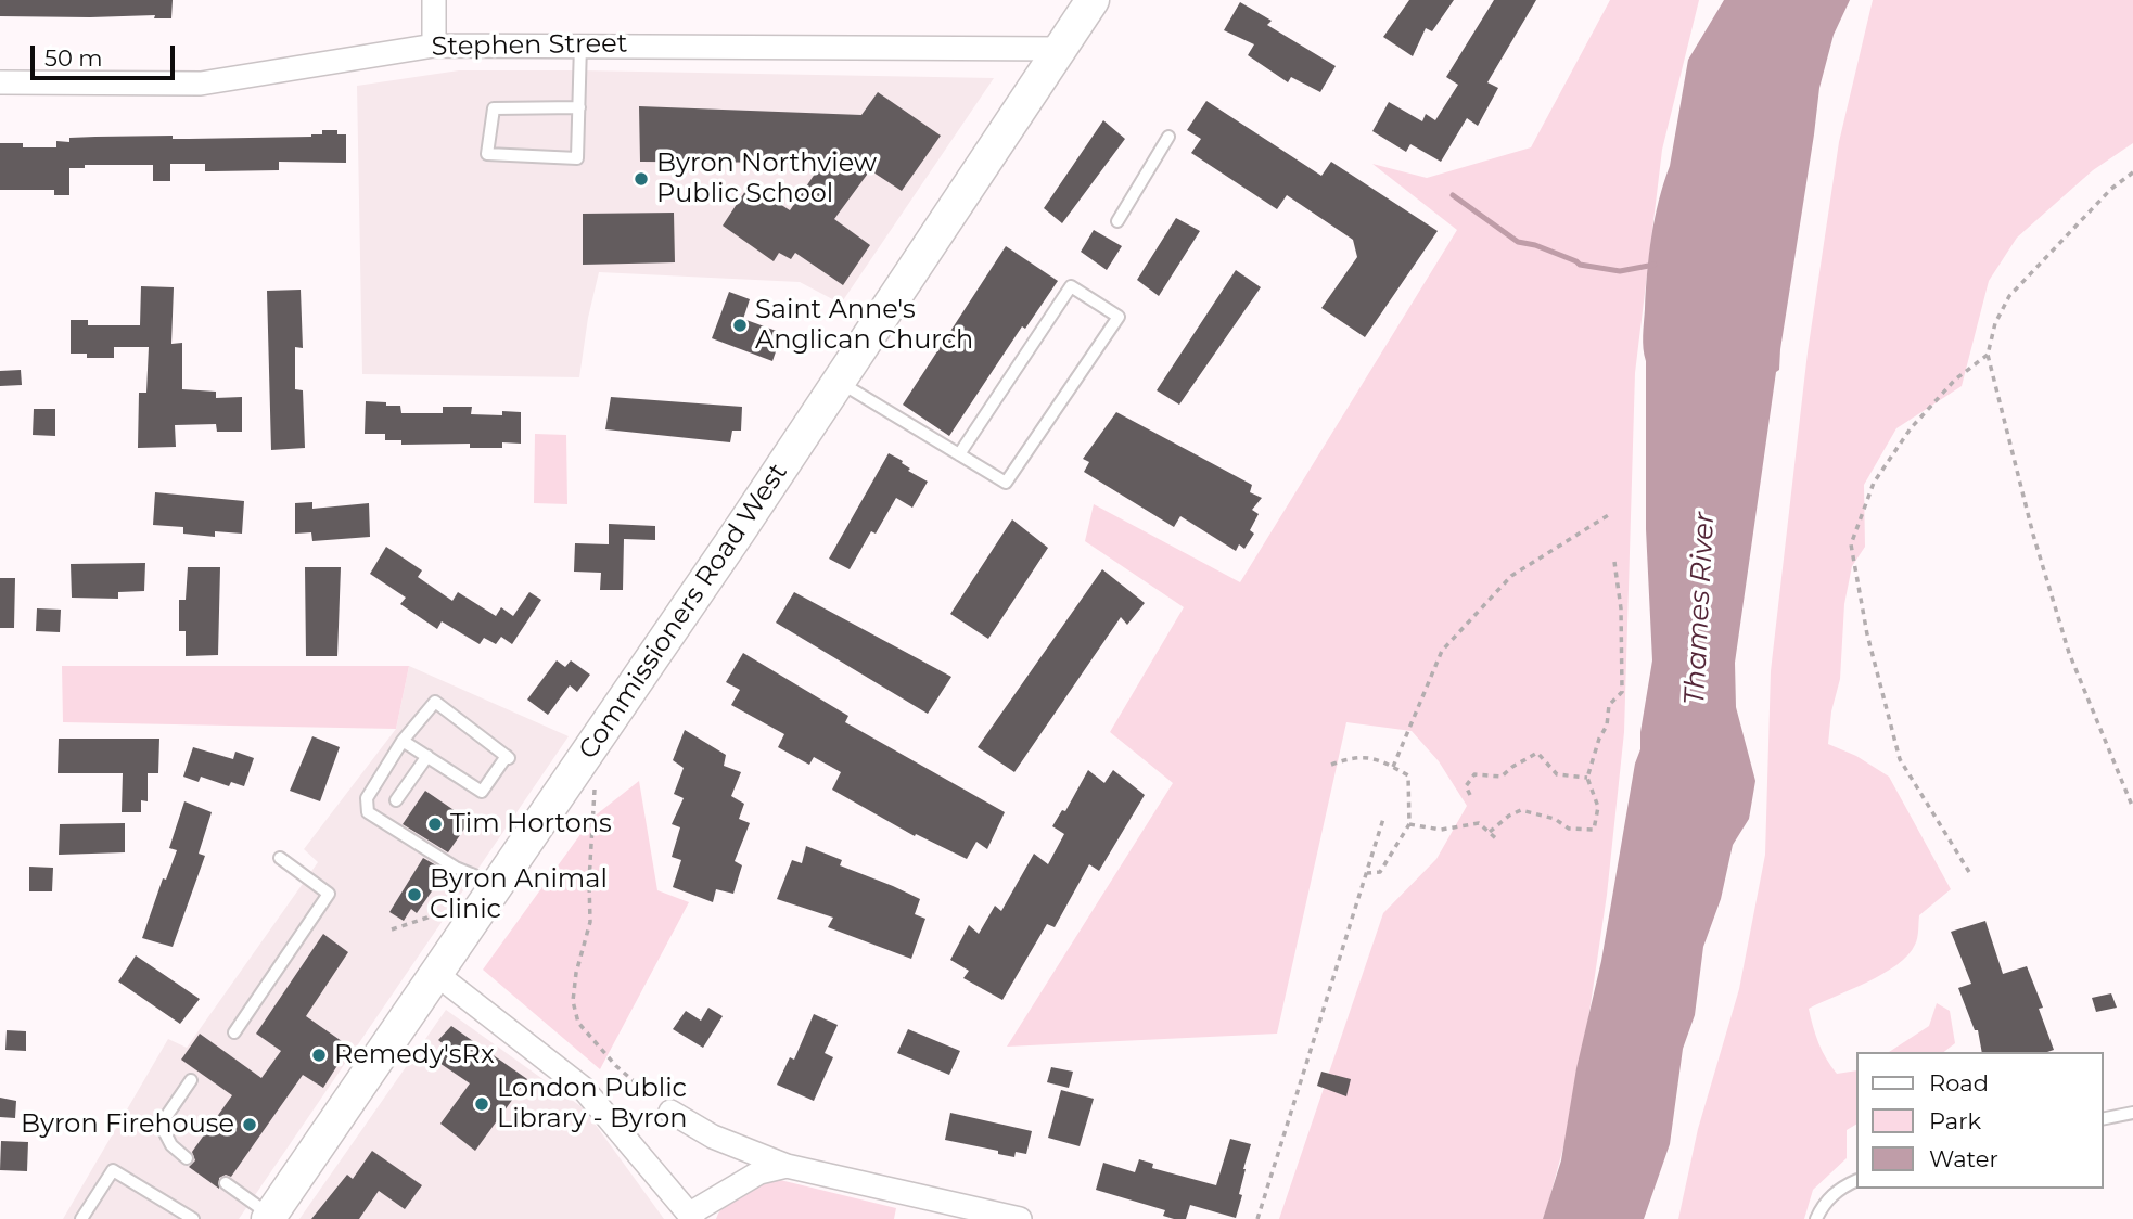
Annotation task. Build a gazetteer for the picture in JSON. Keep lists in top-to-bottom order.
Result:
{
  "streets": {
    "main road": ["Commissioners Road West"],
    "street": ["Stephen Street"]
  },
  "crossings": [
    ["Stephen Street", "Commissioners Road West"]
  ],
  "water": ["Thames River"],
  "places": [
    "Byron Northview Public School",
    "Saint Anne's Anglican Church",
    "Tim Hortons",
    "Byron Animal Clinic",
    "Remedy'sRx",
    "London Public Library - Byron",
    "Byron Firehouse"
  ],
  "legend": ["Road", "Park", "Water"],
  "scale_bar": "50 m"
}
